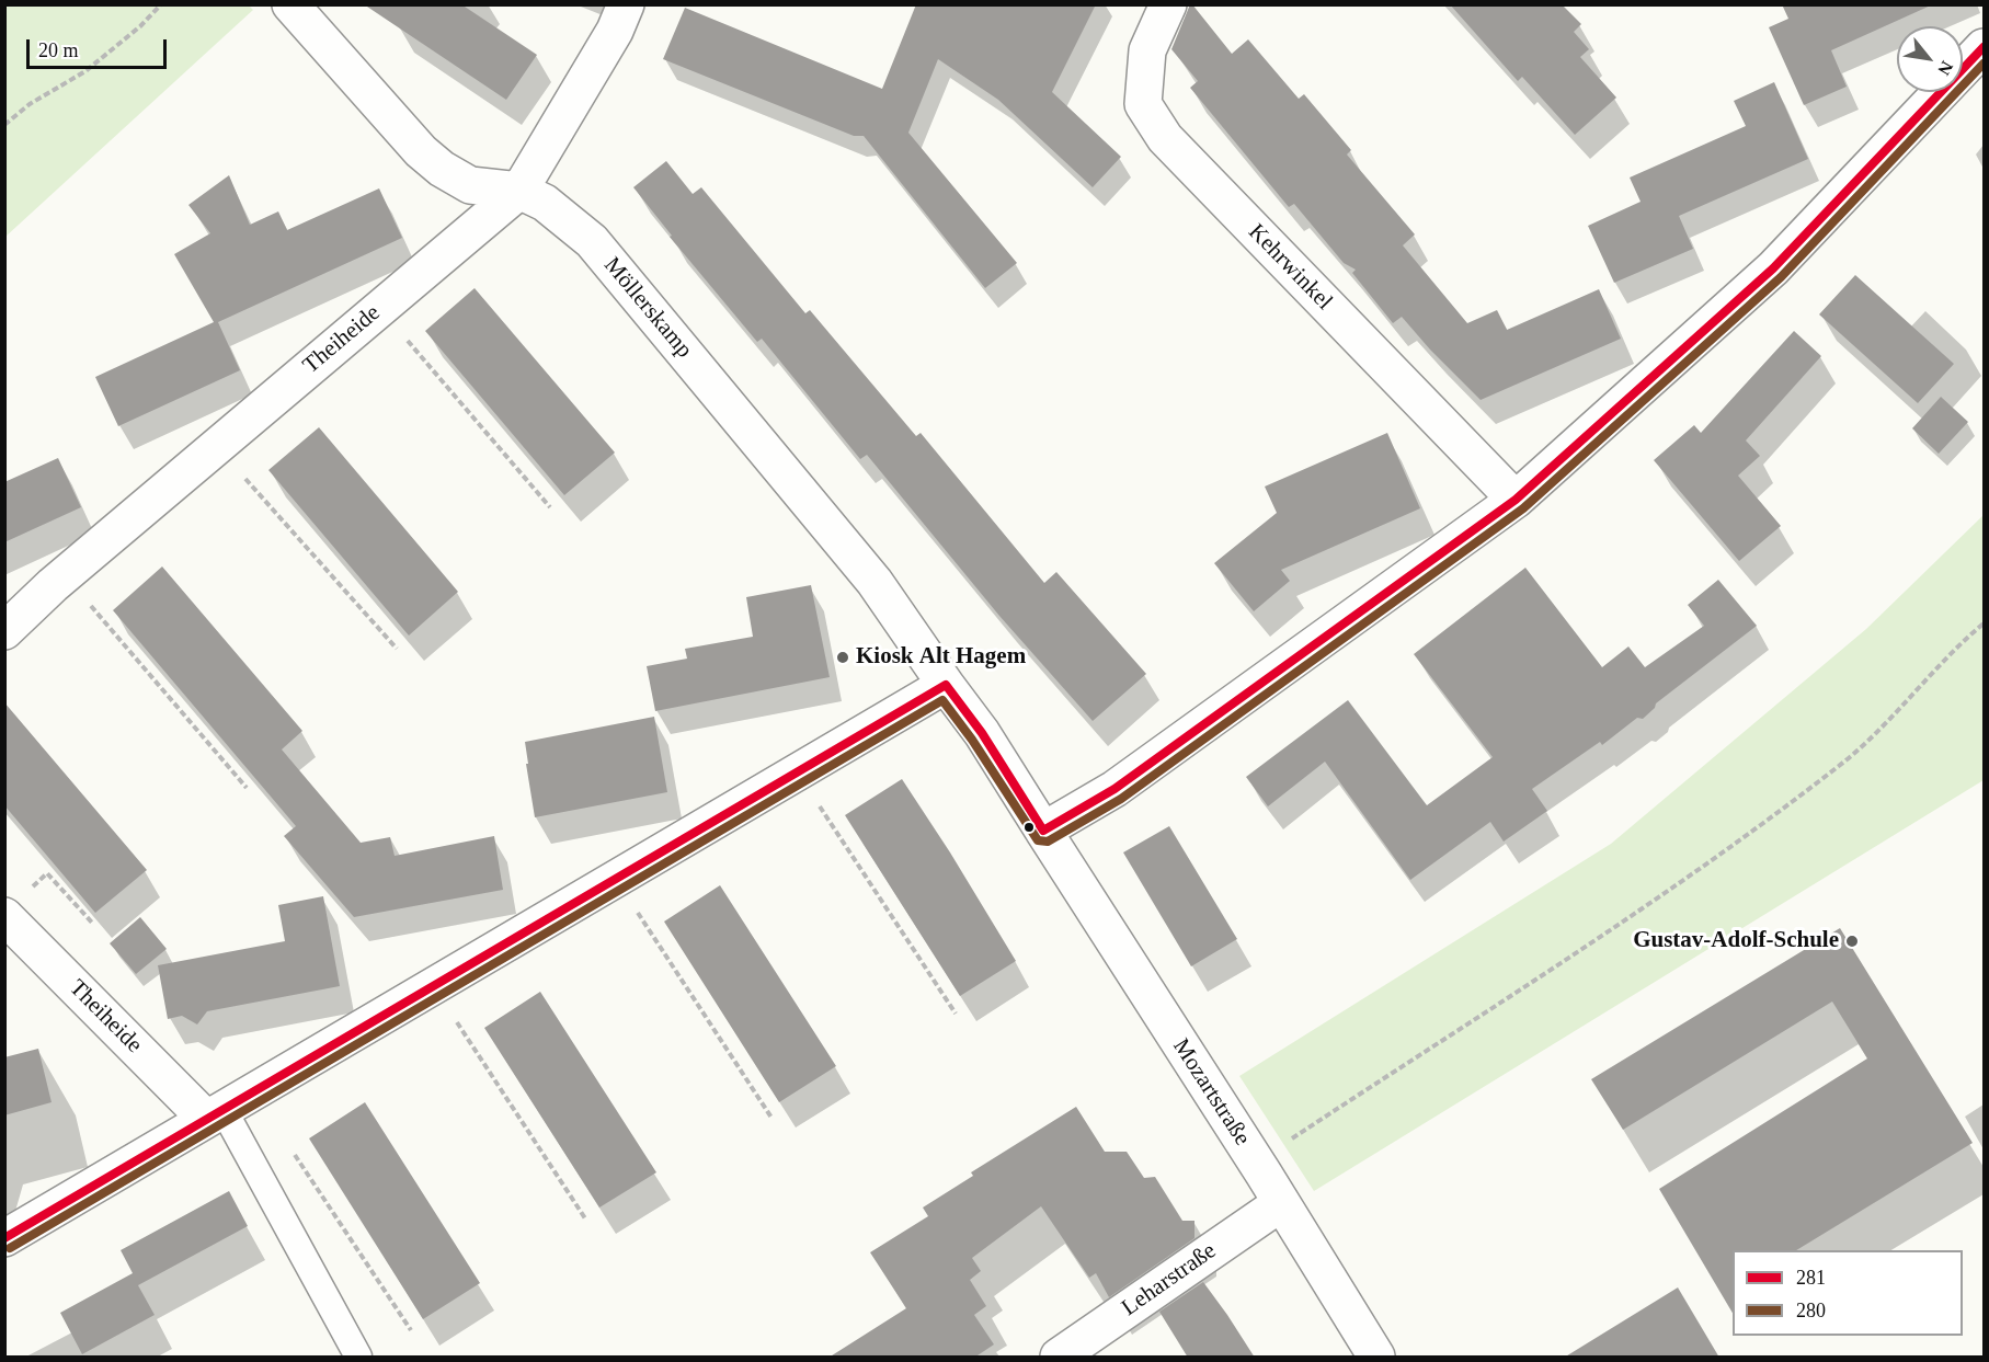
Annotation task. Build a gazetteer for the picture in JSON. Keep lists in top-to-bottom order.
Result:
{
  "streets": {
    "street": [
      "Kehrwinkel",
      "Möllerskamp",
      "Theiheide",
      "Mozartstraße",
      "Leharstraße"
    ]
  },
  "crossings": [
    ["Möllerskamp", "Theiheide"],
    ["Möllerskamp", "Mozartstraße"],
    ["Mozartstraße", "Leharstraße"]
  ],
  "places": ["Kiosk Alt Hagem", "Gustav-Adolf-Schule"],
  "lines": ["transit line 281", "transit line 280"],
  "legend": ["281", "280"],
  "scale_bar": "20 m",
  "north": "bottom right"
}
